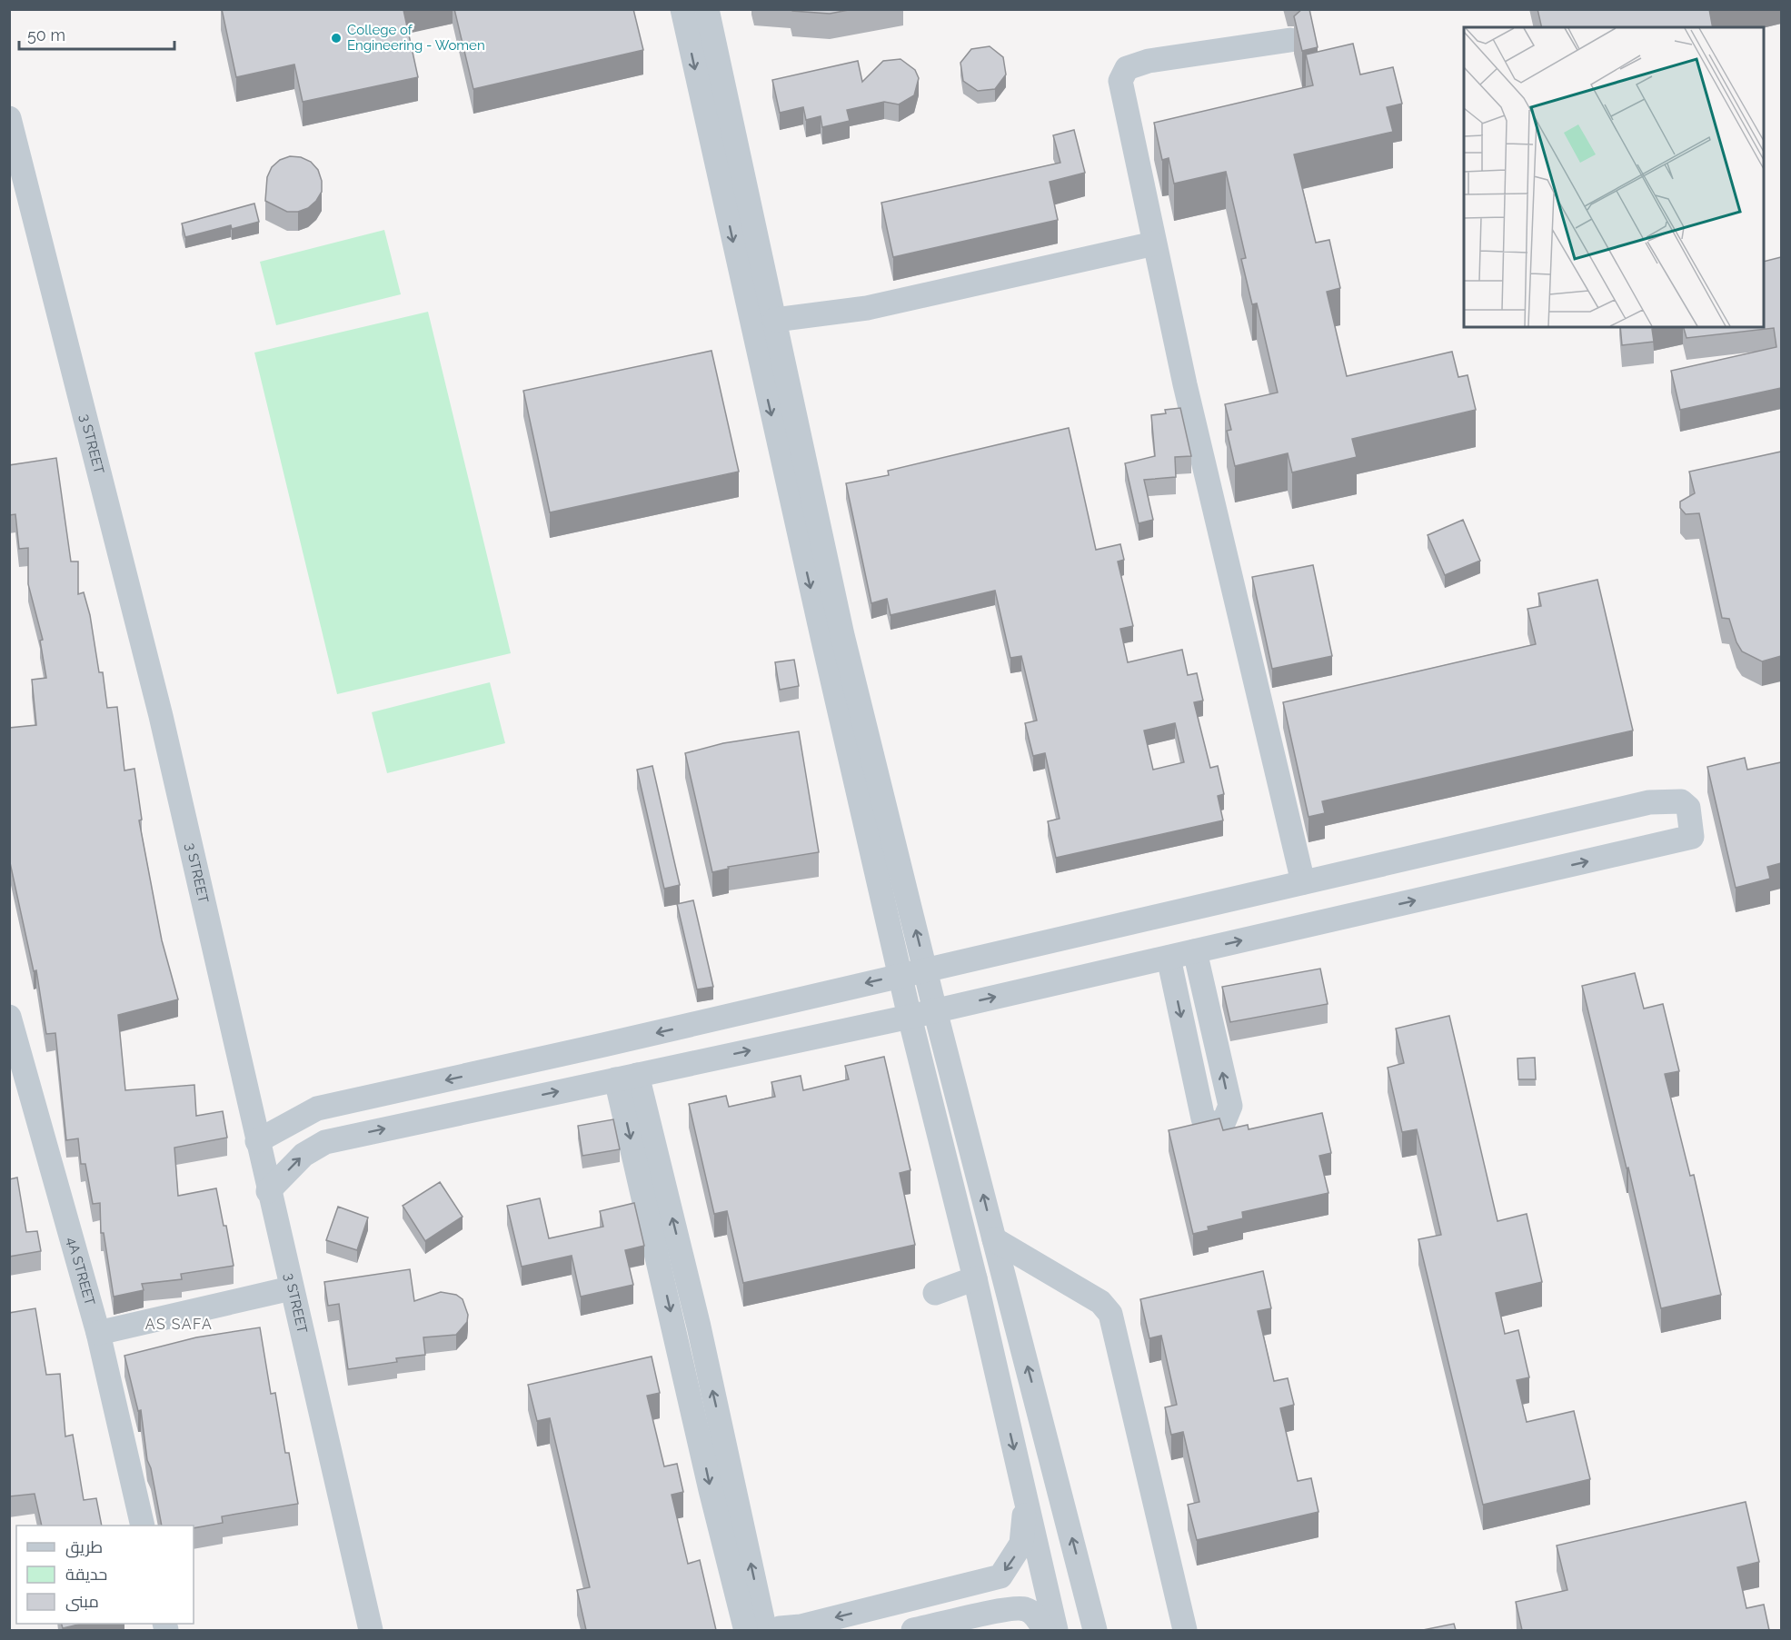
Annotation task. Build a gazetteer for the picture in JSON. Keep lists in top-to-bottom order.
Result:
{
  "streets": {
    "street": ["3 STREET", "4A STREET"]
  },
  "districts": ["AS SAFA"],
  "places": ["College of Engineering - Women"],
  "legend": ["طريق", "حديقة", "مبنى"],
  "scale_bar": "50 m"
}
